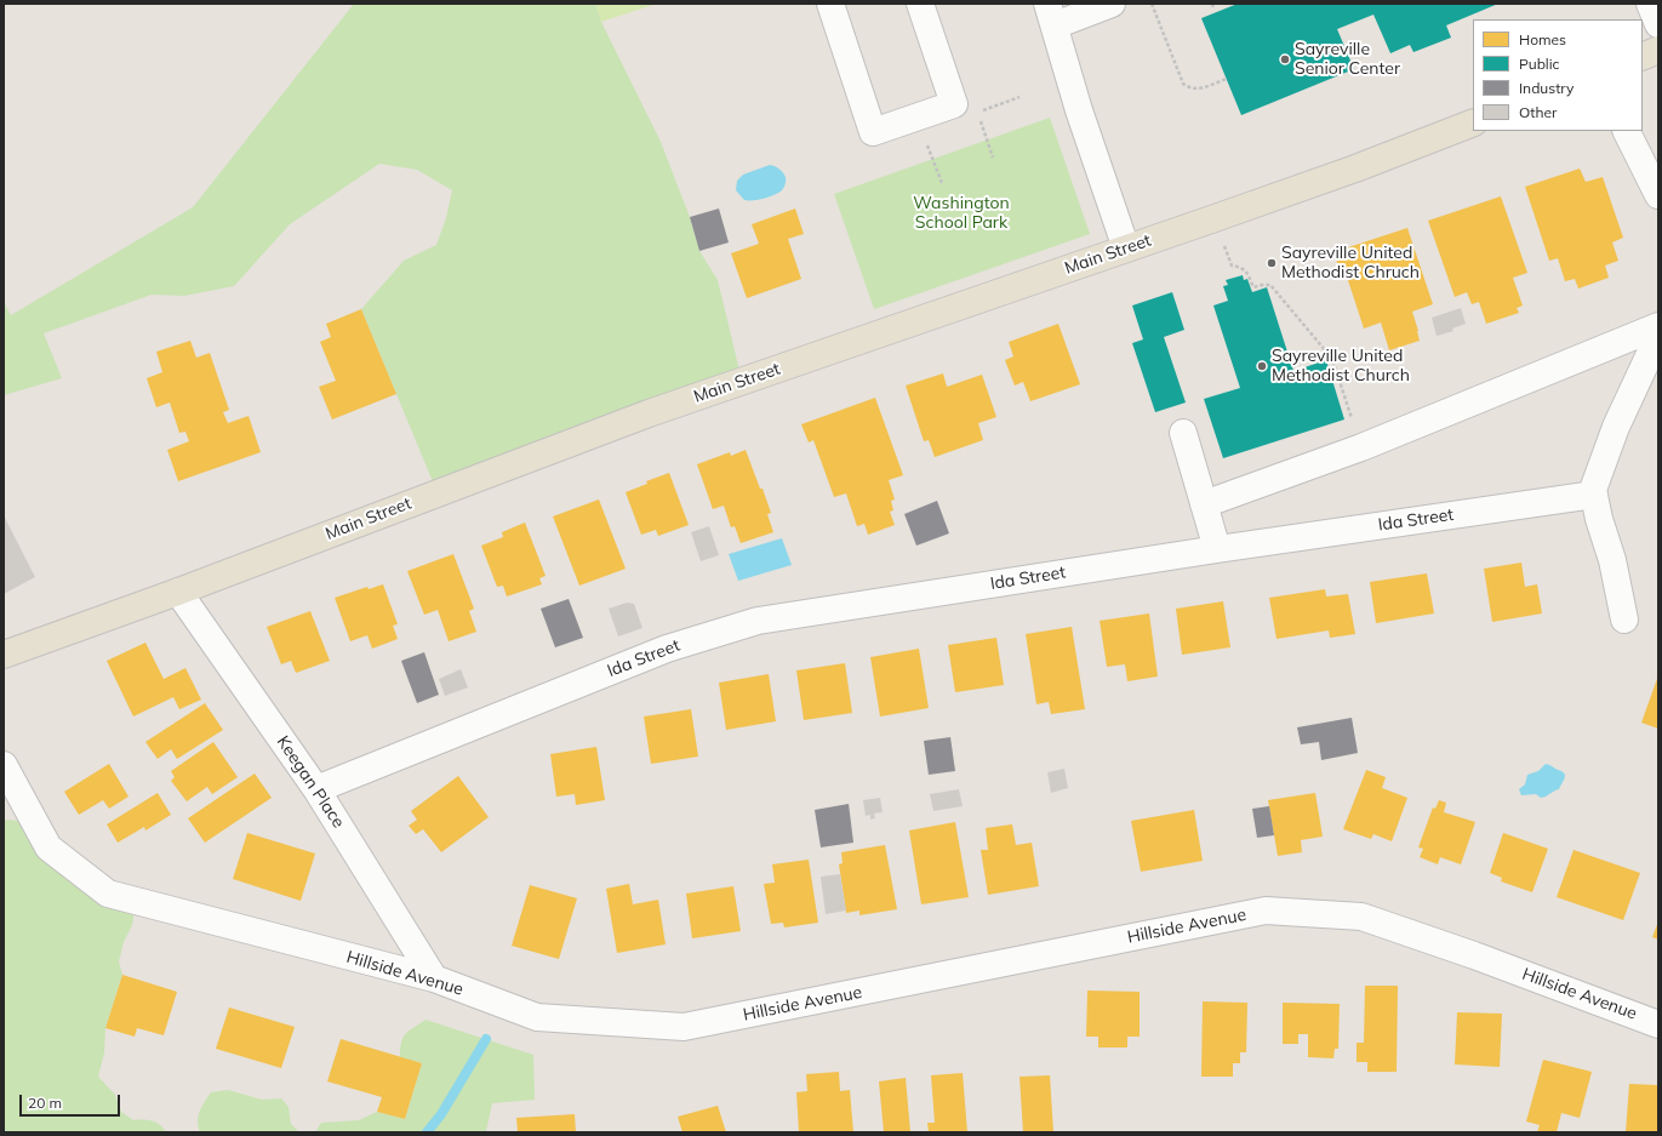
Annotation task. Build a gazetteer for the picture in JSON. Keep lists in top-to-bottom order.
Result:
{
  "streets": {
    "main road": ["Main Street"],
    "street": ["Ida Street", "Keegan Place", "Hillside Avenue"]
  },
  "crossings": [
    ["Main Street", "Keegan Place"],
    ["Ida Street", "Keegan Place"],
    ["Keegan Place", "Hillside Avenue"]
  ],
  "parks": ["Washington School Park"],
  "places": ["Sayreville Senior Center", "Sayreville United Methodist Chruch", "Sayreville United Methodist Church"],
  "legend": [
    "Homes",
    "Public",
    "Industry",
    "Other"
  ],
  "scale_bar": "20 m"
}
